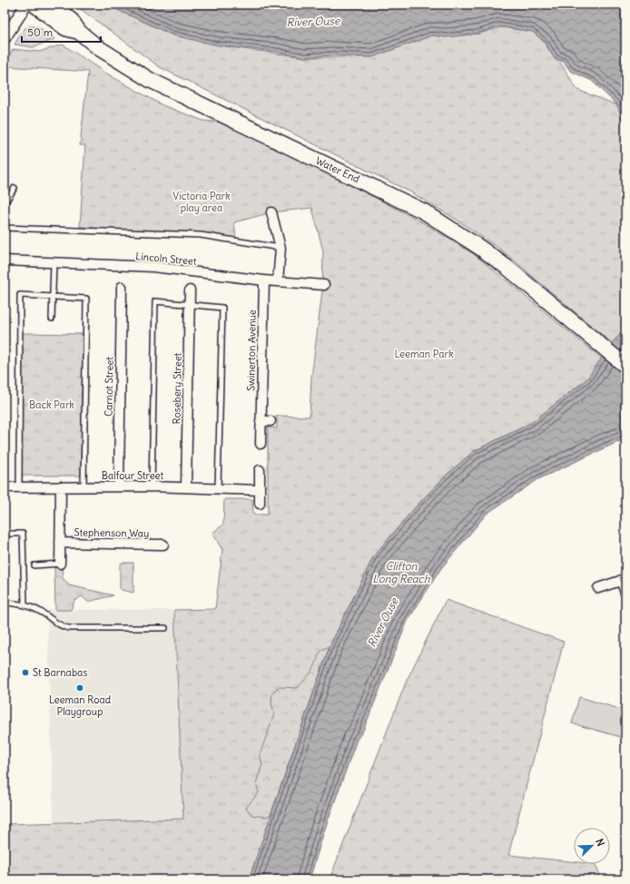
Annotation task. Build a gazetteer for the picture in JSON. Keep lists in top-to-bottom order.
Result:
{
  "streets": {
    "main road": ["Water End"],
    "street": [
      "Lincoln Street",
      "Swinerton Avenue",
      "Carnot Street",
      "Rosebery Street",
      "Balfour Street",
      "Stephenson Way"
    ]
  },
  "crossings": [
    ["Lincoln Street", "Swinerton Avenue"],
    ["Carnot Street", "Balfour Street"],
    ["Rosebery Street", "Balfour Street"],
    ["Balfour Street", "Stephenson Way"]
  ],
  "water": ["River Ouse", "Clifton Long Reach"],
  "parks": ["Victoria Park play area", "Leeman Park", "Back Park"],
  "places": ["St Barnabas", "Leeman Road Playgroup"],
  "scale_bar": "50 m",
  "north": "top right"
}
